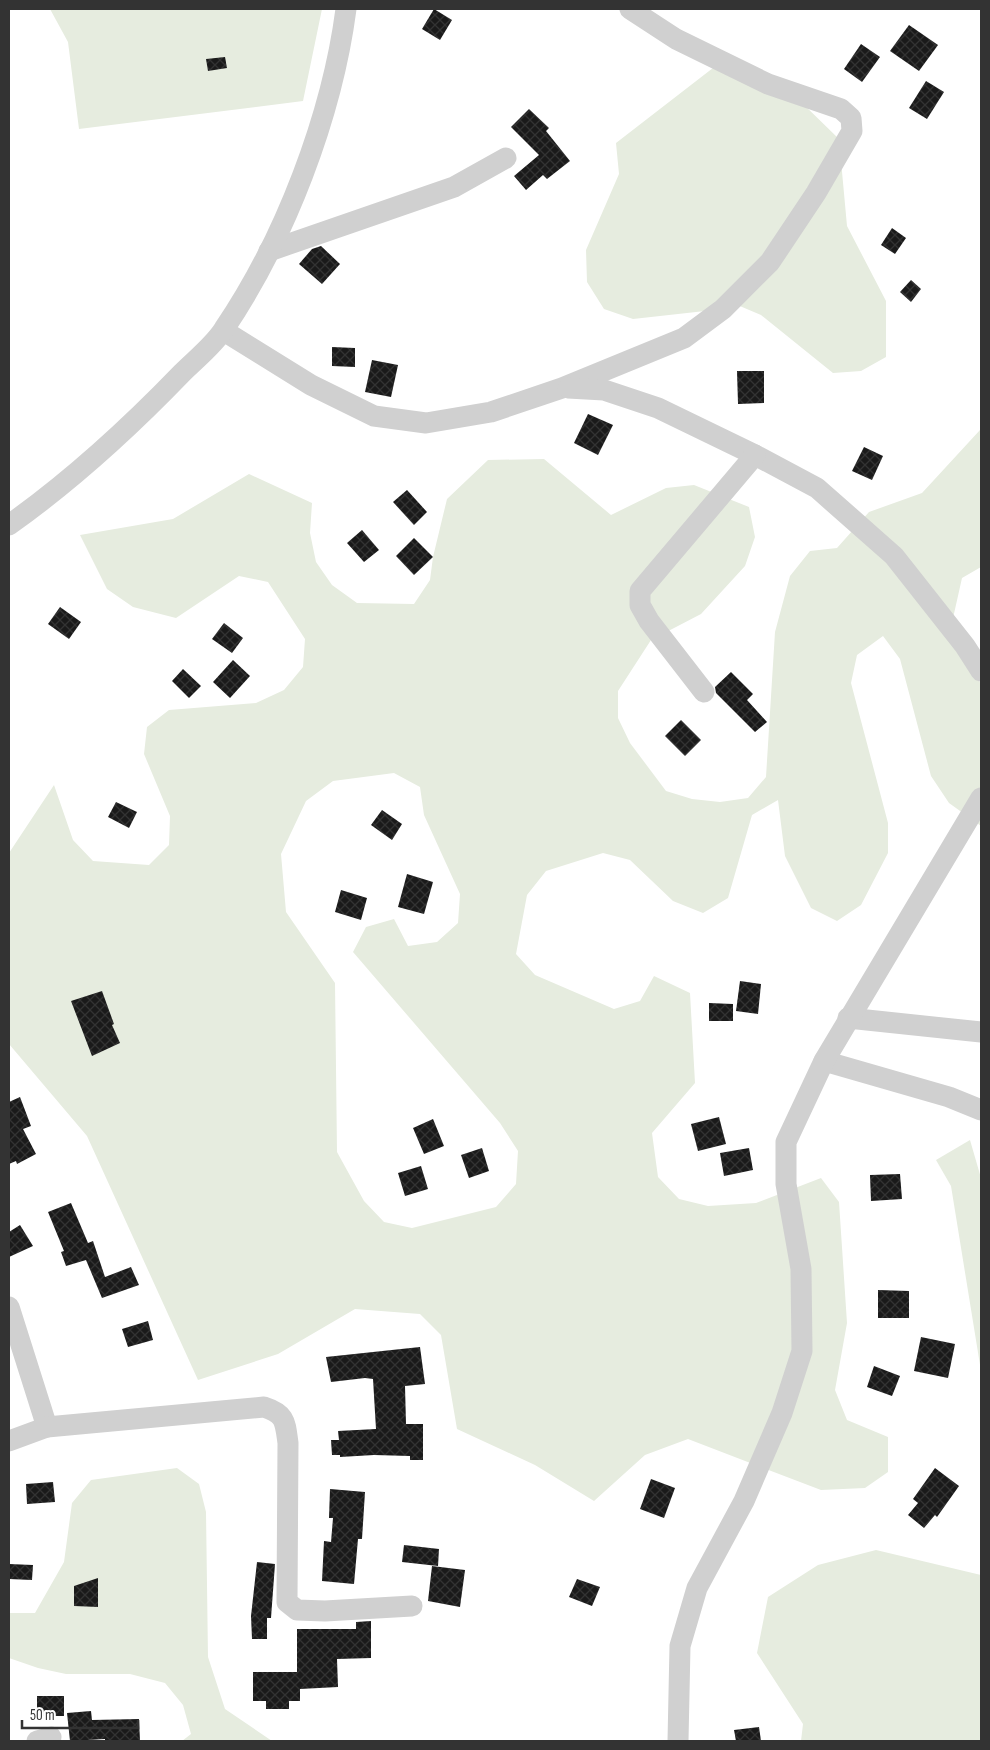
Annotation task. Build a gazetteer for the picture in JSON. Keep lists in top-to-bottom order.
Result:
{
  "scale_bar": "50 m"
}
